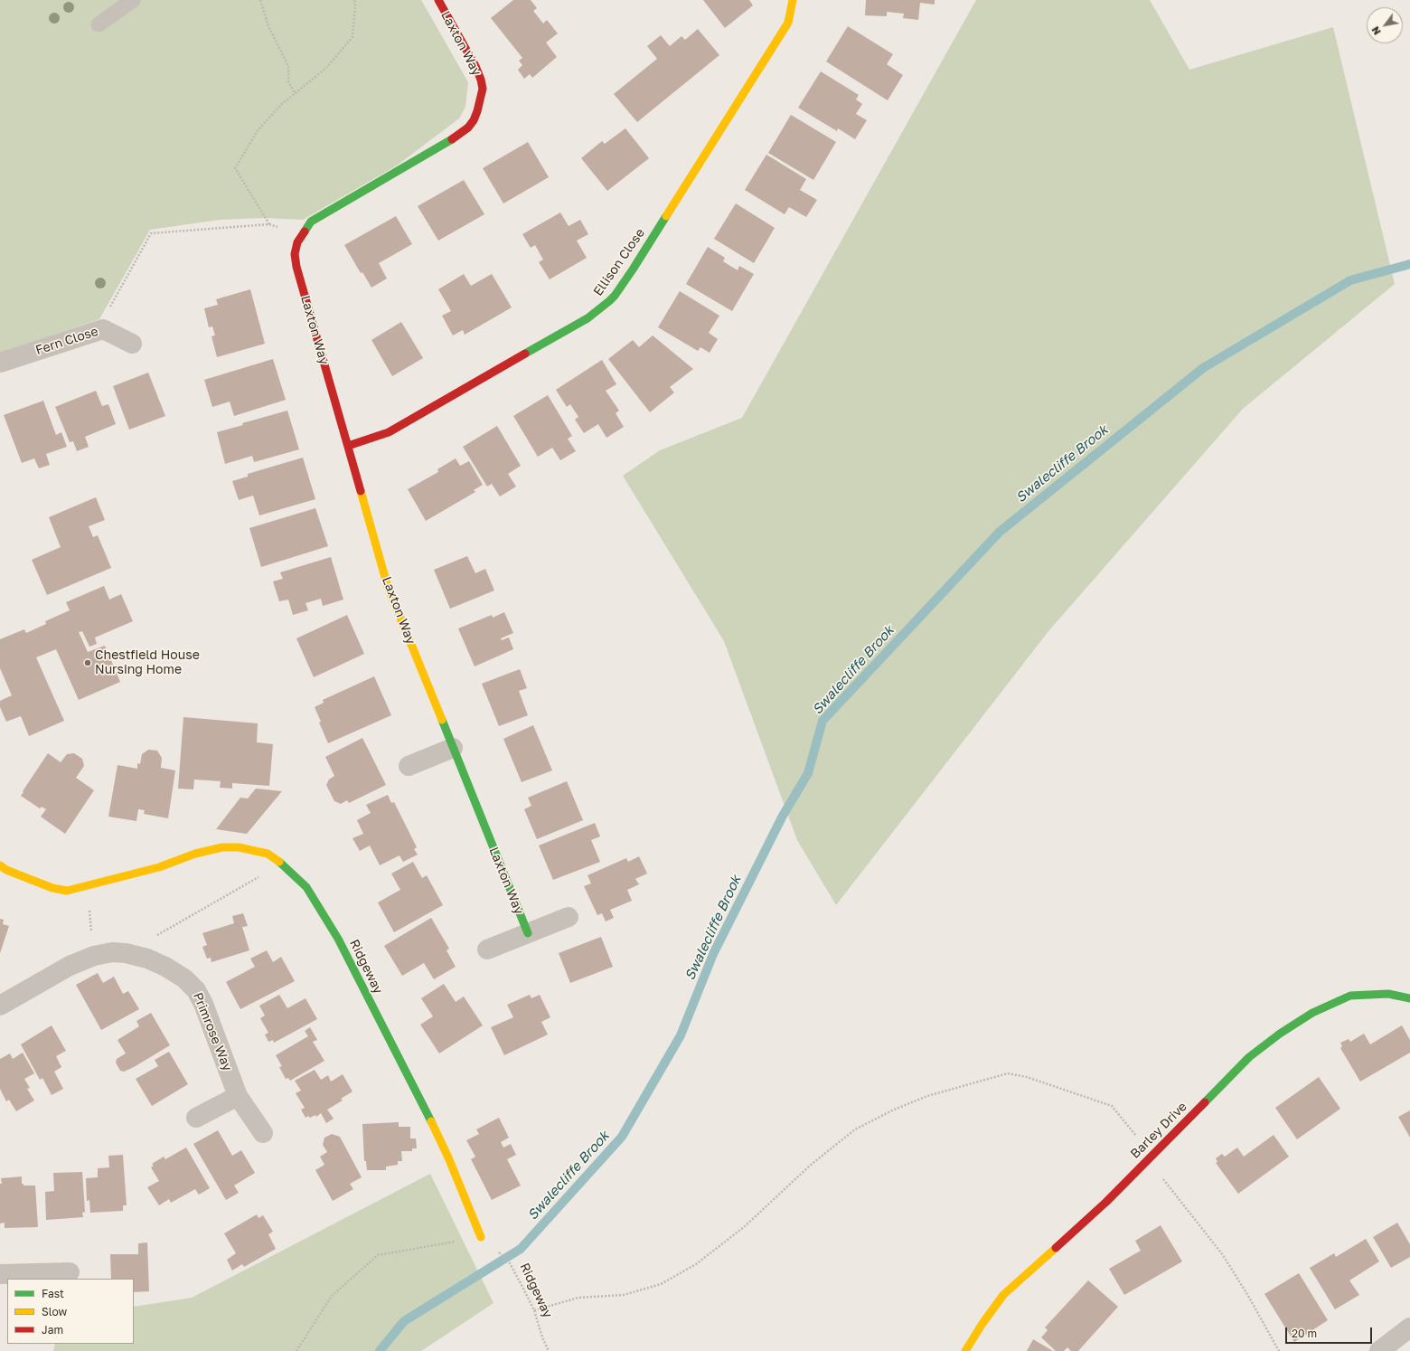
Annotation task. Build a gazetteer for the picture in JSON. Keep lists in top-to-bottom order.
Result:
{
  "streets": {
    "street": [
      "Laxton Way",
      "Ellison Close",
      "Fern Close",
      "Ridgeway",
      "Primrose Way",
      "Barley Drive"
    ]
  },
  "crossings": [
    ["Laxton Way", "Ellison Close"]
  ],
  "water": ["Swalecliffe Brook"],
  "places": ["Chestfield House Nursing Home"],
  "legend": ["Fast", "Slow", "Jam"],
  "scale_bar": "20 m",
  "north": "bottom left"
}
